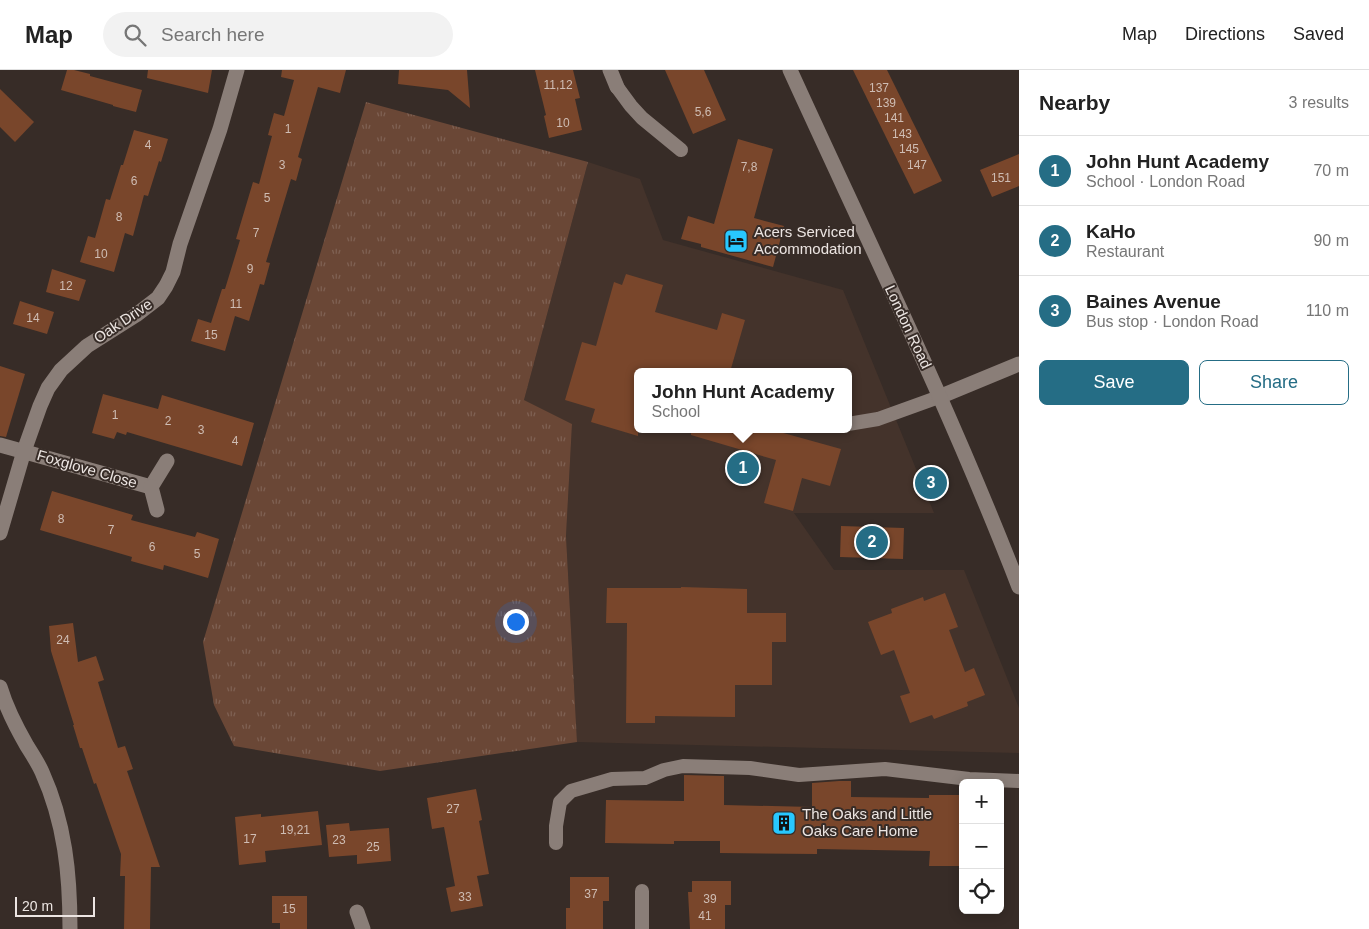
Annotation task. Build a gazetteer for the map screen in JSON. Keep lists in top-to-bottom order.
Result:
{
  "streets": {
    "street": ["Oak Drive", "London Road", "Foxglove Close"]
  },
  "crossings": [
    ["Oak Drive", "Foxglove Close"]
  ],
  "places": {
    "hotel": ["Acers Serviced Accommodation"],
    "building": ["The Oaks and Little Oaks Care Home"]
  },
  "house_numbers": [
    "11,12",
    "137",
    "139",
    "5,6",
    "141",
    "10",
    "1",
    "143",
    "4",
    "145",
    "3",
    "147",
    "7,8",
    "151",
    "6",
    "5",
    "8",
    "7",
    "10",
    "9",
    "12",
    "11",
    "14",
    "15",
    "1",
    "2",
    "3",
    "4",
    "8",
    "7",
    "6",
    "5",
    "24",
    "27",
    "19,21",
    "17",
    "23",
    "25",
    "37",
    "33",
    "39",
    "15",
    "41"
  ],
  "scale_bar": "20 m",
  "page": {
    "header": "Map",
    "search": "Search here",
    "nav": ["Map", "Directions", "Saved"],
    "heading": ["Nearby", "3 results"],
    "list": [
      {
        "mark": "1",
        "name": "John Hunt Academy",
        "note": "School · London Road",
        "value": "70 m"
      },
      {
        "mark": "2",
        "name": "KaHo",
        "note": "Restaurant",
        "value": "90 m"
      },
      {
        "mark": "3",
        "name": "Baines Avenue",
        "note": "Bus stop · London Road",
        "value": "110 m"
      }
    ],
    "buttons": ["Save", "Share"],
    "popup": ["John Hunt Academy", "School"],
    "pins": ["1", "3", "2"],
    "map_buttons": ["+", "−"],
    "scale": "20 m"
  }
}
